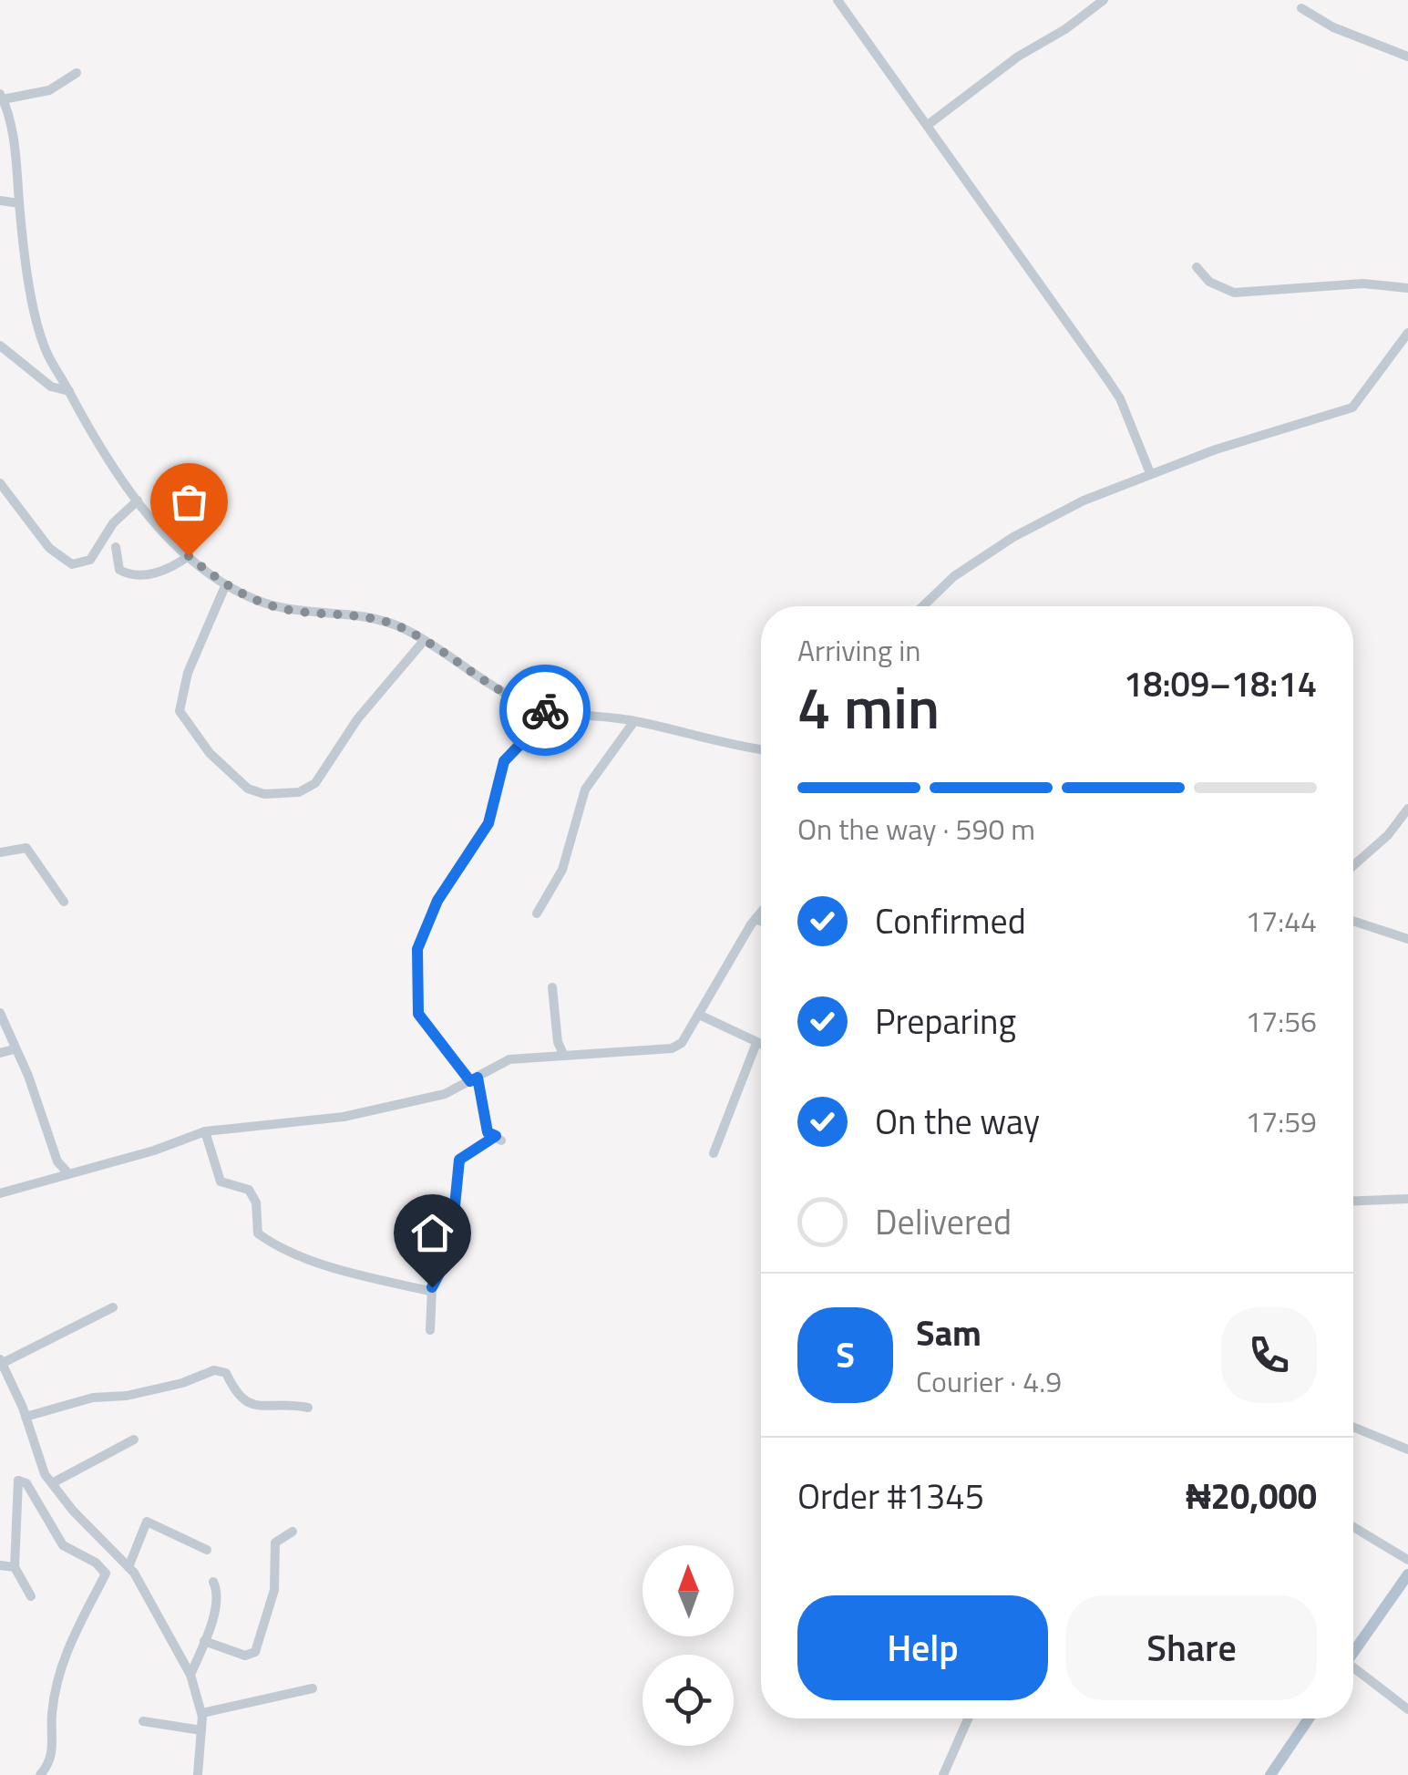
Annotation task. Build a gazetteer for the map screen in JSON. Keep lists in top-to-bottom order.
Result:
{
  "north": "top",
  "page": {
    "heading": ["4 min", "Arriving in", "18:09–18:14"],
    "panel": [
      "Sam",
      "Courier · 4.9",
      "Order #1345",
      "₦20,000"
    ],
    "bar": "On the way · 590 m",
    "list": [
      ["Confirmed", "17:44"],
      ["Preparing", "17:56"],
      ["On the way", "17:59"],
      "Delivered"
    ],
    "round": "S",
    "buttons": ["Help", "Share"]
  }
}
